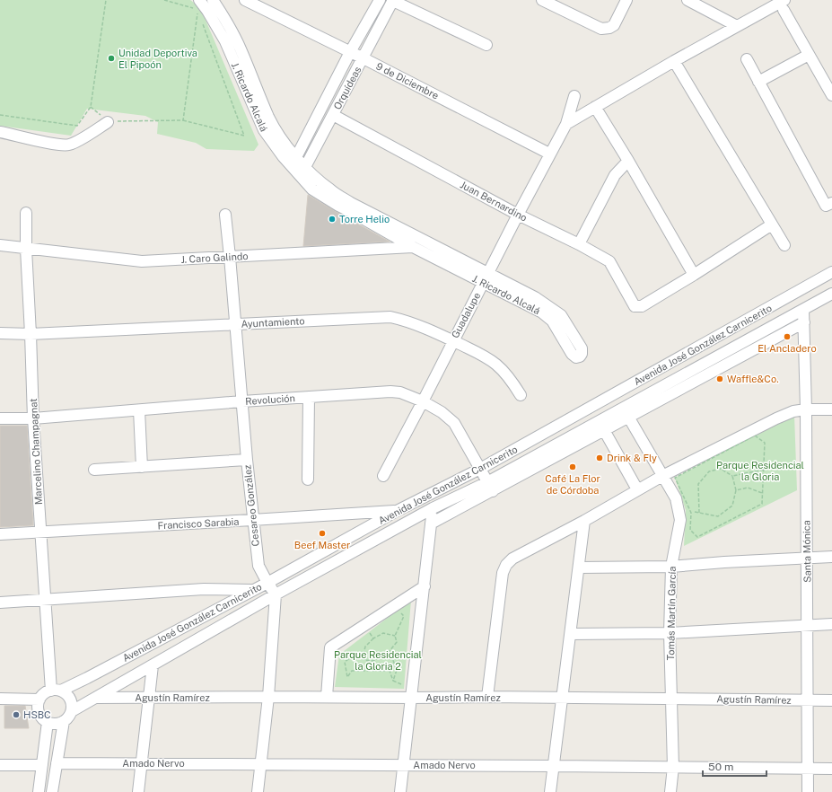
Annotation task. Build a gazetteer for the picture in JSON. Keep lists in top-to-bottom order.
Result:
{
  "streets": {
    "street": [
      "9 de Diciembre",
      "Orquídeas",
      "J. Ricardo Alcalá",
      "Juan Bernardino",
      "J. Caro Galindo",
      "Guadalupe",
      "Ayuntamiento",
      "Avenida José González Carnicerito",
      "Revolución",
      "Marcelino Champagnat",
      "Cesareo González",
      "Francisco Sarabia",
      "Santa Mónica",
      "Tomás Martín García",
      "Agustín Ramírez",
      "Amado Nervo"
    ]
  },
  "crossings": [
    ["9 de Diciembre", "Orquídeas"],
    ["9 de Diciembre", "Guadalupe"],
    ["Orquídeas", "J. Ricardo Alcalá"],
    ["Orquídeas", "Juan Bernardino"],
    ["J. Ricardo Alcalá", "J. Caro Galindo"],
    ["J. Ricardo Alcalá", "Guadalupe"],
    ["Juan Bernardino", "Guadalupe"],
    ["J. Caro Galindo", "Marcelino Champagnat"],
    ["J. Caro Galindo", "Cesareo González"],
    ["Guadalupe", "Ayuntamiento"],
    ["Guadalupe", "Revolución"],
    ["Ayuntamiento", "Marcelino Champagnat"],
    ["Ayuntamiento", "Cesareo González"],
    ["Avenida José González Carnicerito", "Revolución"],
    ["Avenida José González Carnicerito", "Marcelino Champagnat"],
    ["Avenida José González Carnicerito", "Cesareo González"],
    ["Avenida José González Carnicerito", "Francisco Sarabia"],
    ["Avenida José González Carnicerito", "Santa Mónica"],
    ["Avenida José González Carnicerito", "Agustín Ramírez"],
    ["Revolución", "Marcelino Champagnat"],
    ["Revolución", "Cesareo González"],
    ["Marcelino Champagnat", "Francisco Sarabia"],
    ["Cesareo González", "Francisco Sarabia"],
    ["Santa Mónica", "Agustín Ramírez"],
    ["Santa Mónica", "Amado Nervo"],
    ["Tomás Martín García", "Agustín Ramírez"],
    ["Tomás Martín García", "Amado Nervo"]
  ],
  "parks": ["Parque Residencial la Gloria", "Parque Residencial la Gloria 2"],
  "places": [
    "Unidad Deportiva El Pipoón",
    "Torre Helio",
    "El Ancladero",
    "Waffle&Co.",
    "Drink & Fly",
    "Café La Flor de Córdoba",
    "Beef Master",
    "HSBC"
  ],
  "scale_bar": "50 m"
}
